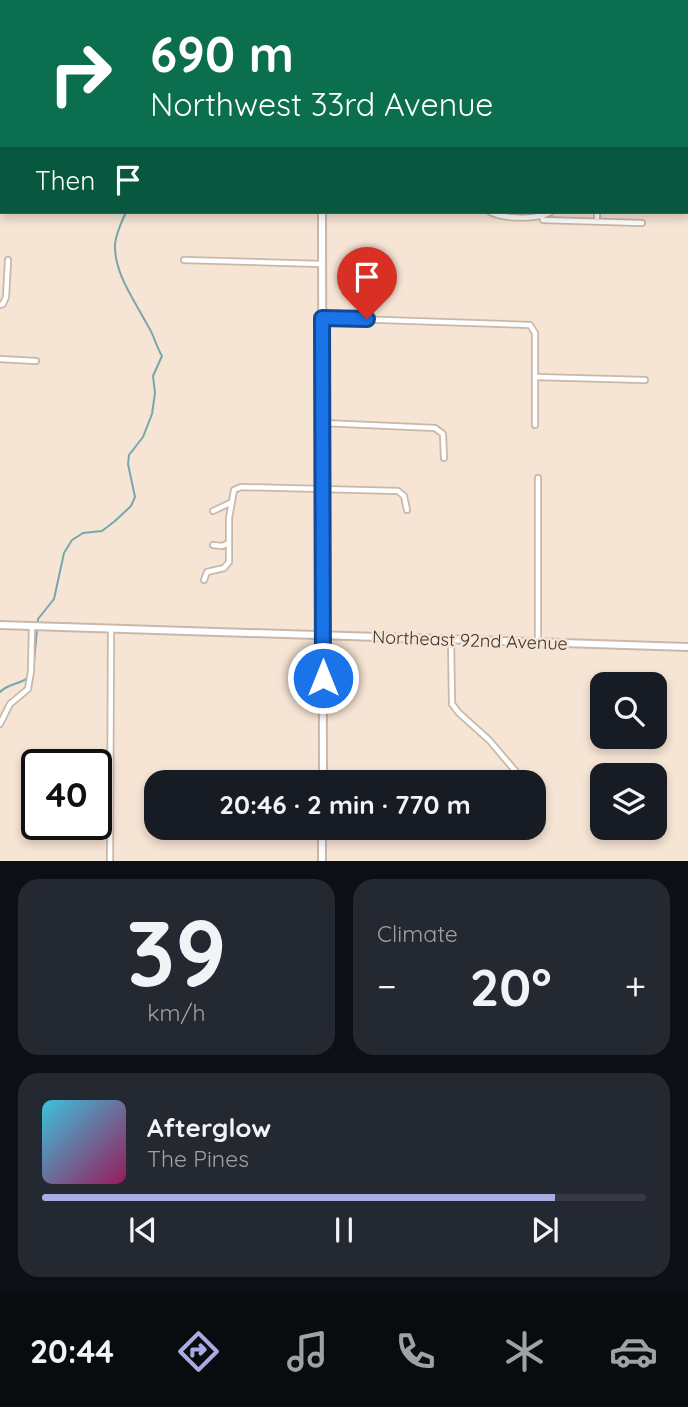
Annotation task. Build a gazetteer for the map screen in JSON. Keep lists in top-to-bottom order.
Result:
{
  "streets": {
    "street": ["Northeast 92nd Avenue"]
  },
  "page": {
    "turn": ["690 m", "Northwest 33rd Avenue"],
    "then": "Then",
    "limit": "40",
    "trip": "20:46 · 2 min · 770 m",
    "tile": [
      ["39", "km/h"],
      "Climate"
    ],
    "heat": ["−", "20°", "+"],
    "song": ["Afterglow", "The Pines"],
    "tabs": "20:44"
  }
}
